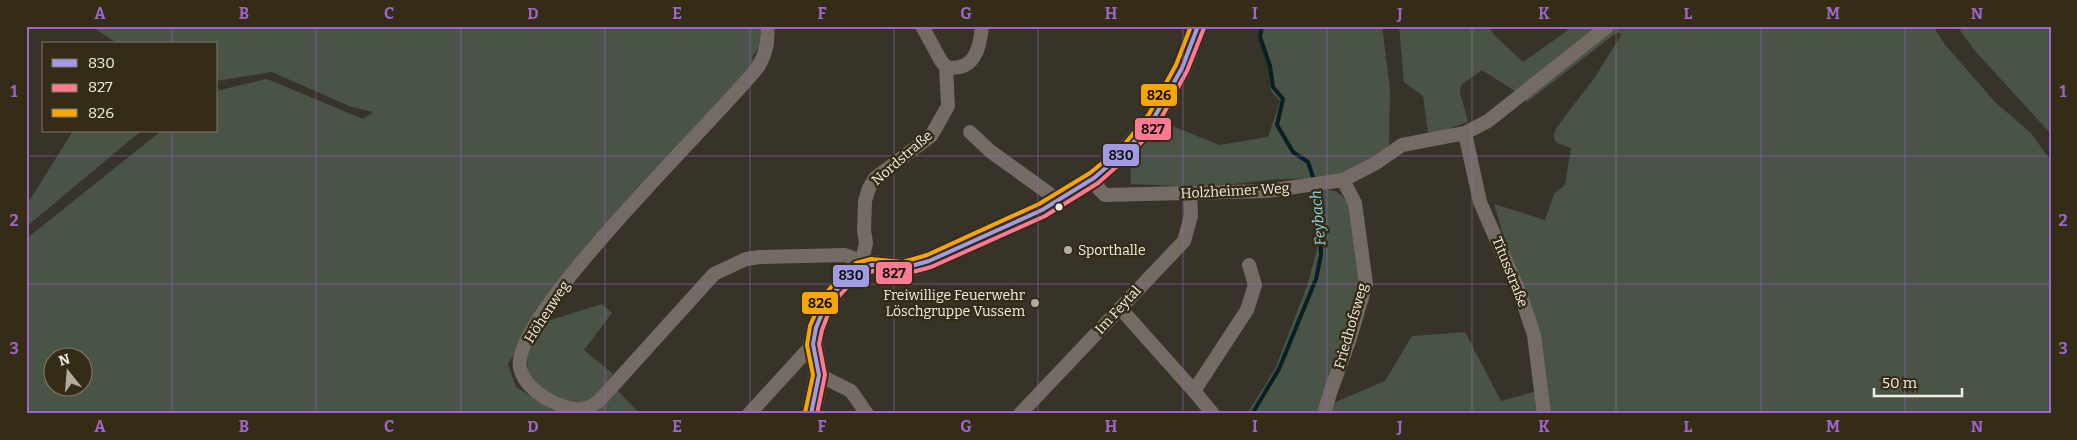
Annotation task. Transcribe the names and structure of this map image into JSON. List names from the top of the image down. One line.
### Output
{"streets":{"street":["Nordstraße","Holzheimer Weg","Titusstraße","Im Feytal","Höhenweg","Friedhofsweg"]},"crossings":[["Nordstraße","Höhenweg"],["Holzheimer Weg","Titusstraße"],["Holzheimer Weg","Im Feytal"],["Holzheimer Weg","Friedhofsweg"]],"water":["Feybach"],"places":["Sporthalle","Freiwillige Feuerwehr Löschgruppe Vussem"],"lines":["transit line 830","transit line 826","transit line 827"],"legend":["830","827","826"],"scale_bar":"50 m","north":"top","grid":{"columns":["A","B","C","D","E","F","G","H","I","J","K","L","M","N"],"rows":["1","2","3"]}}
